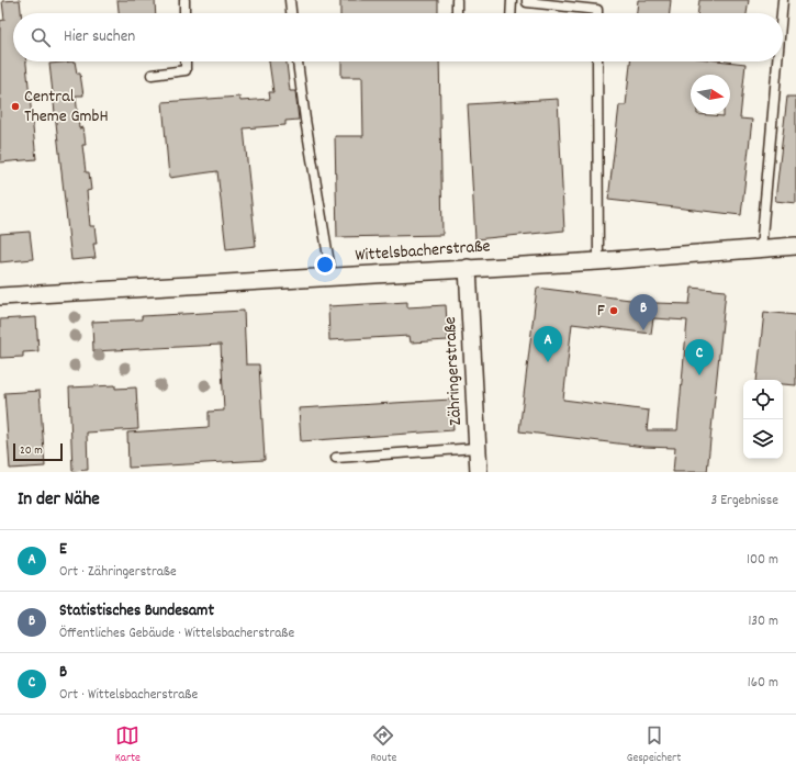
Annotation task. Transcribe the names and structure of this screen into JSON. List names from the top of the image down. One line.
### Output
{"streets":{"street":["Wittelsbacherstraße","Zähringerstraße"]},"crossings":[["Wittelsbacherstraße","Zähringerstraße"]],"places":["Central Theme GmbH","F"],"scale_bar":"20 m","north":"right","page":{"search":"Hier suchen","pins":["B","A","C"],"scale":"20 m","heading":["In der Nähe","3 Ergebnisse"],"list":[{"mark":"A","name":"E","note":"Ort · Zähringerstraße","value":"100 m"},{"mark":"B","name":"Statistisches Bundesamt","note":"Öffentliches Gebäude · Wittelsbacherstraße","value":"130 m"},{"mark":"C","name":"B","note":"Ort · Wittelsbacherstraße","value":"160 m"}],"nav":["Karte","Route","Gespeichert"]}}
